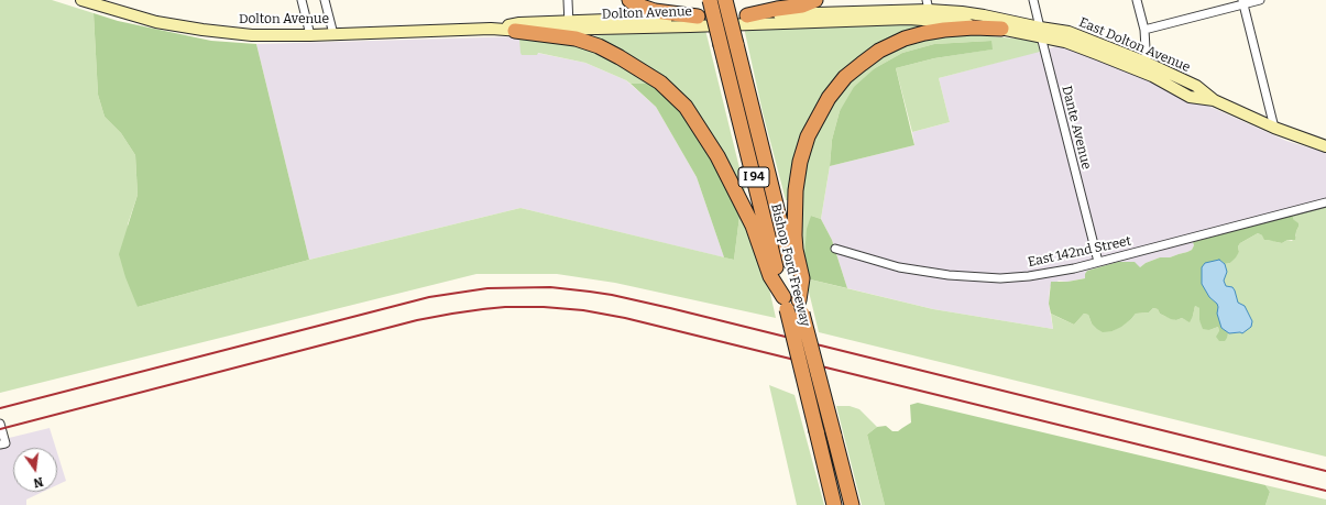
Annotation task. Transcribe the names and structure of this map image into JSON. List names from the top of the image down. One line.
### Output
{"streets":{"highway":["I 94","Bishop Ford Freeway"],"street":["Dolton Avenue","East Dolton Avenue","Dante Avenue","East 142nd Street"]},"crossings":[["Dolton Avenue","East Dolton Avenue"],["Dolton Avenue","Dante Avenue"],["East Dolton Avenue","Dante Avenue"],["Dante Avenue","East 142nd Street"]],"north":"bottom"}
